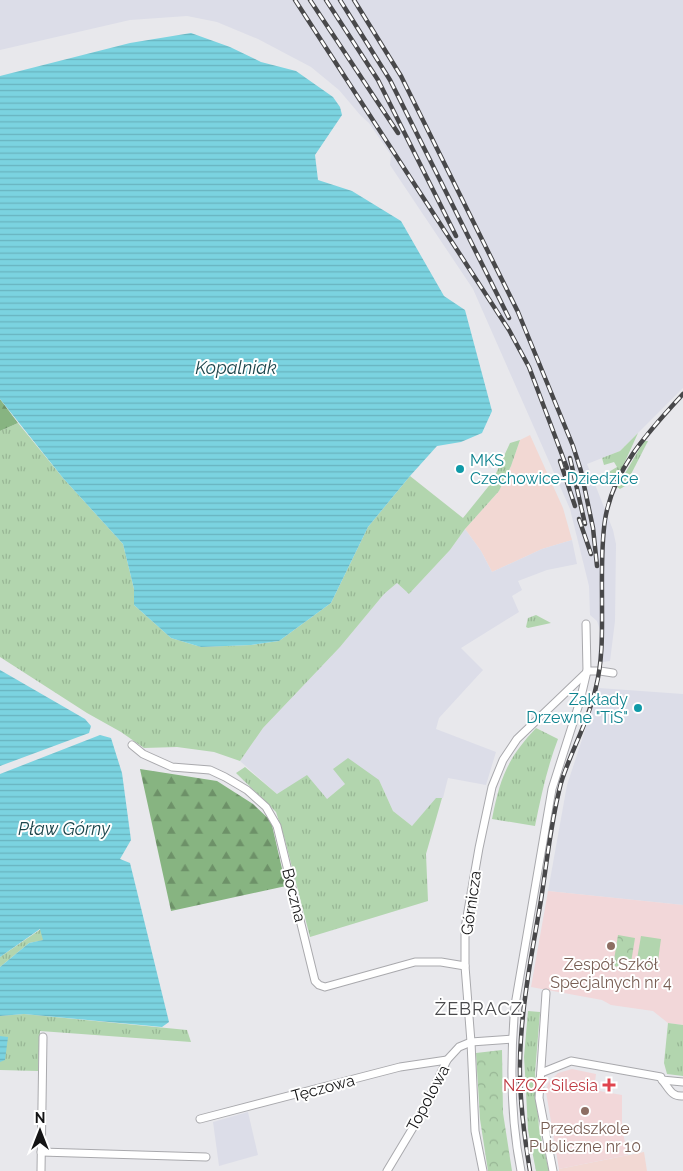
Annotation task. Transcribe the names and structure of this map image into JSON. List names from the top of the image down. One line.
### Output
{"streets":{"street":["Boczna","Górnicza","Tęczowa","Topolowa"]},"crossings":[["Boczna","Górnicza"],["Górnicza","Topolowa"],["Tęczowa","Topolowa"]],"districts":["ŻEBRACZ"],"water":["Kopalniak","Pław Górny"],"places":{"other":["MKS Czechowice-Dziedzice","Zakłady Drzewne \"TiS\"","Zespół Szkół Specjalnych nr 4","Przedszkole Publiczne nr 10"],"health":["NZOZ Silesia"]},"north":"top"}
